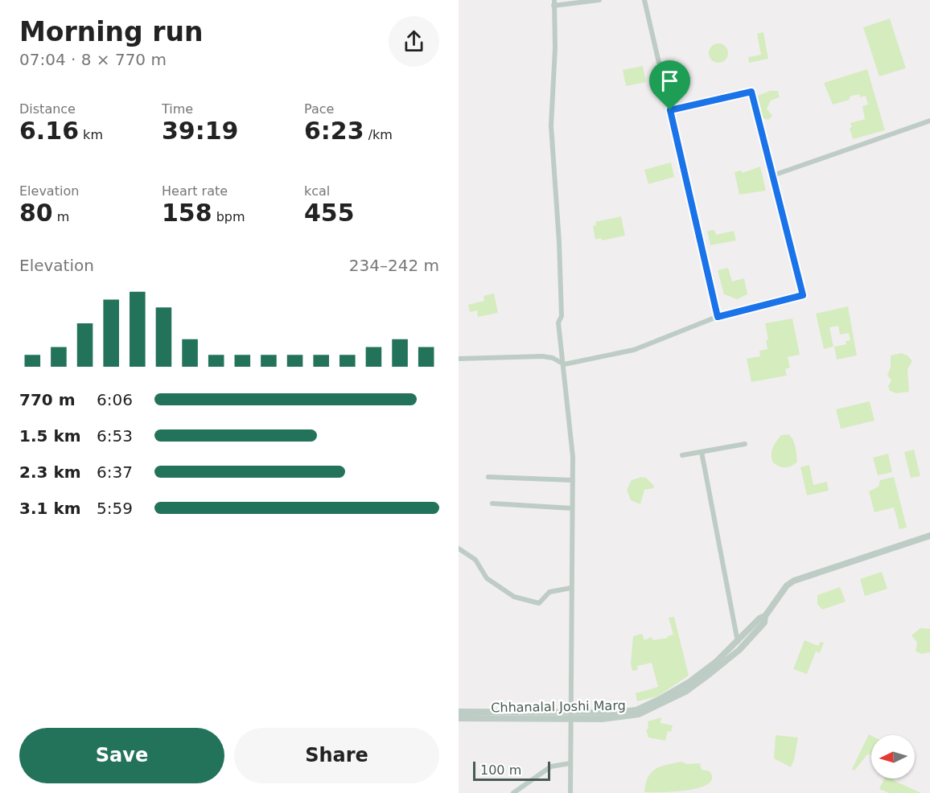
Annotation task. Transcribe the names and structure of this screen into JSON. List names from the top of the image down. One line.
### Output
{"streets":{"street":["Chhanalal Joshi Marg"]},"scale_bar":"100 m","north":"left","page":{"heading":["Morning run","07:04 · 8 × 770 m"],"stats":[["Distance","6.16 km"],["Time","39:19"],["Pace","6:23 /km"],["Elevation","80 m"],["Heart rate","158 bpm"],["kcal","455"]],"chart":["Elevation","234–242 m"],"list":[{"name":"770 m","note":"6:06"},{"name":"1.5 km","note":"6:53"},{"name":"2.3 km","note":"6:37"},{"name":"3.1 km","note":"5:59"}],"buttons":["Save","Share"],"scale":"100 m"}}
